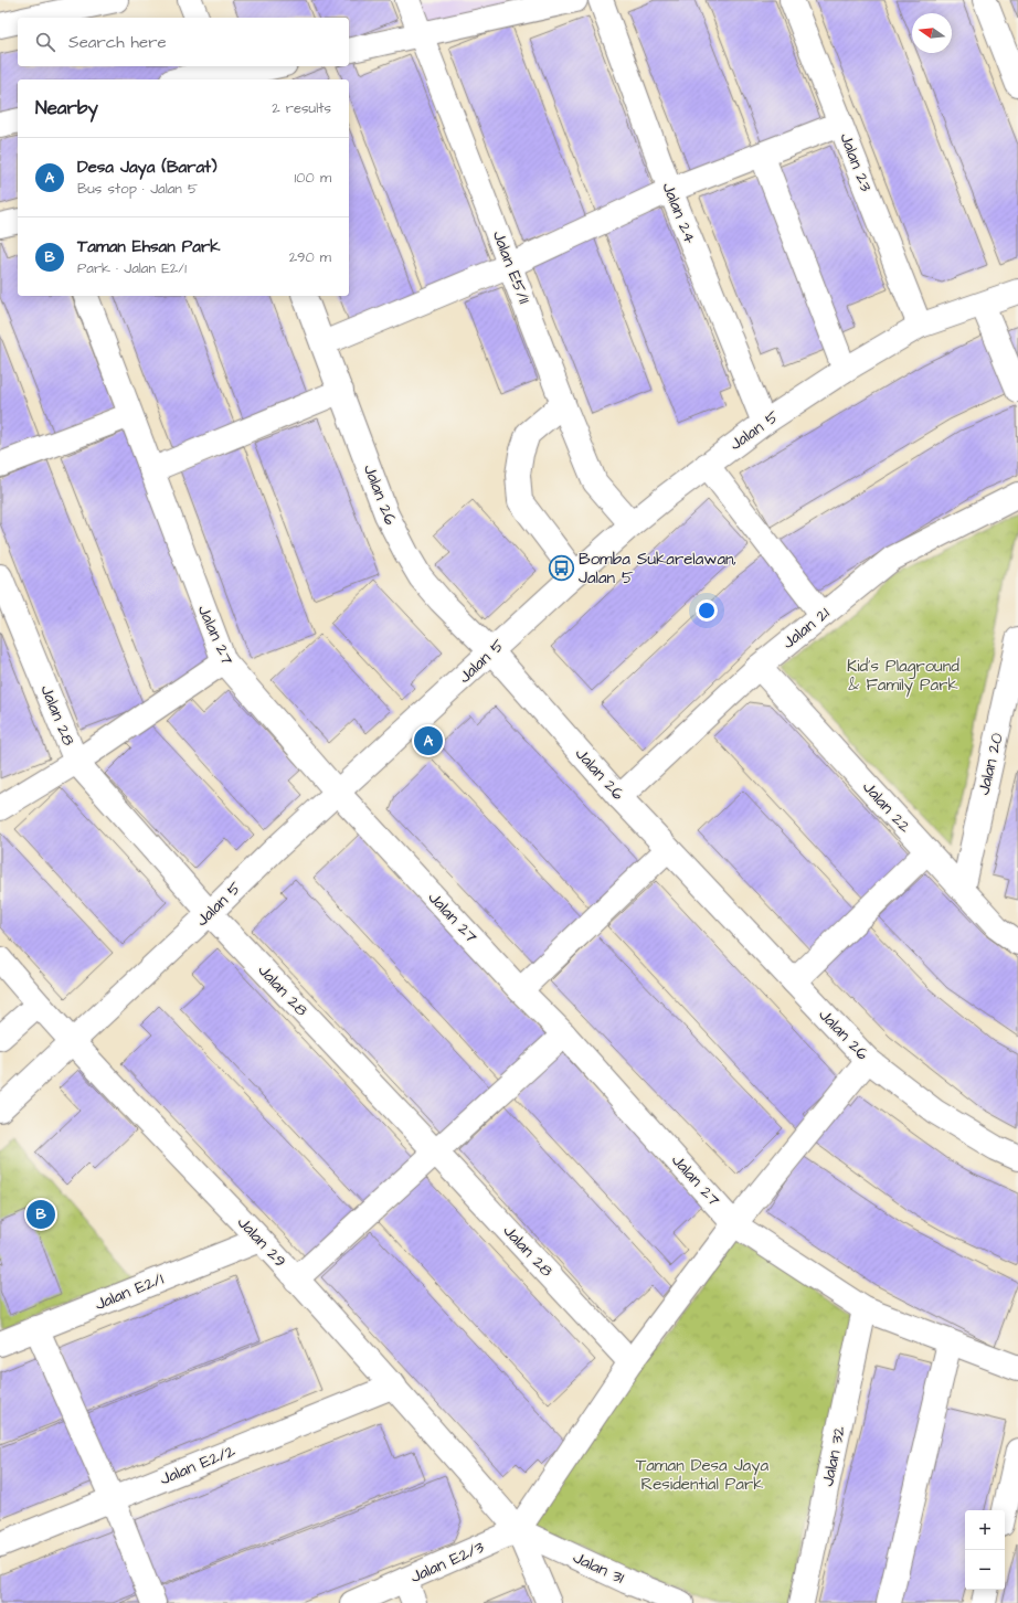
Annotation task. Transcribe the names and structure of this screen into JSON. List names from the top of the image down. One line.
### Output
{"streets":{"street":["Jalan 23","Jalan 24","Jalan E5/11","Jalan 5","Jalan 26","Jalan 21","Jalan 27","Jalan 28","Jalan 20","Jalan 22","Jalan 29","Jalan E2/1","Jalan 32","Jalan E2/2","Jalan E2/3","Jalan 31"]},"crossings":[["Jalan 23","Jalan 5"],["Jalan 24","Jalan 5"],["Jalan E5/11","Jalan 5"],["Jalan 5","Jalan 26"],["Jalan 5","Jalan 27"],["Jalan 5","Jalan 28"],["Jalan 5","Jalan 29"],["Jalan 26","Jalan 21"],["Jalan 21","Jalan 22"],["Jalan 27","Jalan 32"],["Jalan 20","Jalan 22"],["Jalan 29","Jalan E2/1"],["Jalan 29","Jalan E2/2"],["Jalan 29","Jalan E2/3"],["Jalan 29","Jalan 31"],["Jalan E2/3","Jalan 31"]],"parks":["Kid's Plaground & Family Park","Taman Desa Jaya Residential Park"],"places":{"bus stop":["Bomba Sukarelawan, Jalan 5"]},"north":"left","page":{"search":"Search here","heading":["Nearby","2 results"],"list":[{"mark":"A","name":"Desa Jaya (Barat)","note":"Bus stop · Jalan 5","value":"100 m"},{"mark":"B","name":"Taman Ehsan Park","note":"Park · Jalan E2/1","value":"290 m"}],"pins":["A","B"],"map_buttons":["+","−"]}}
